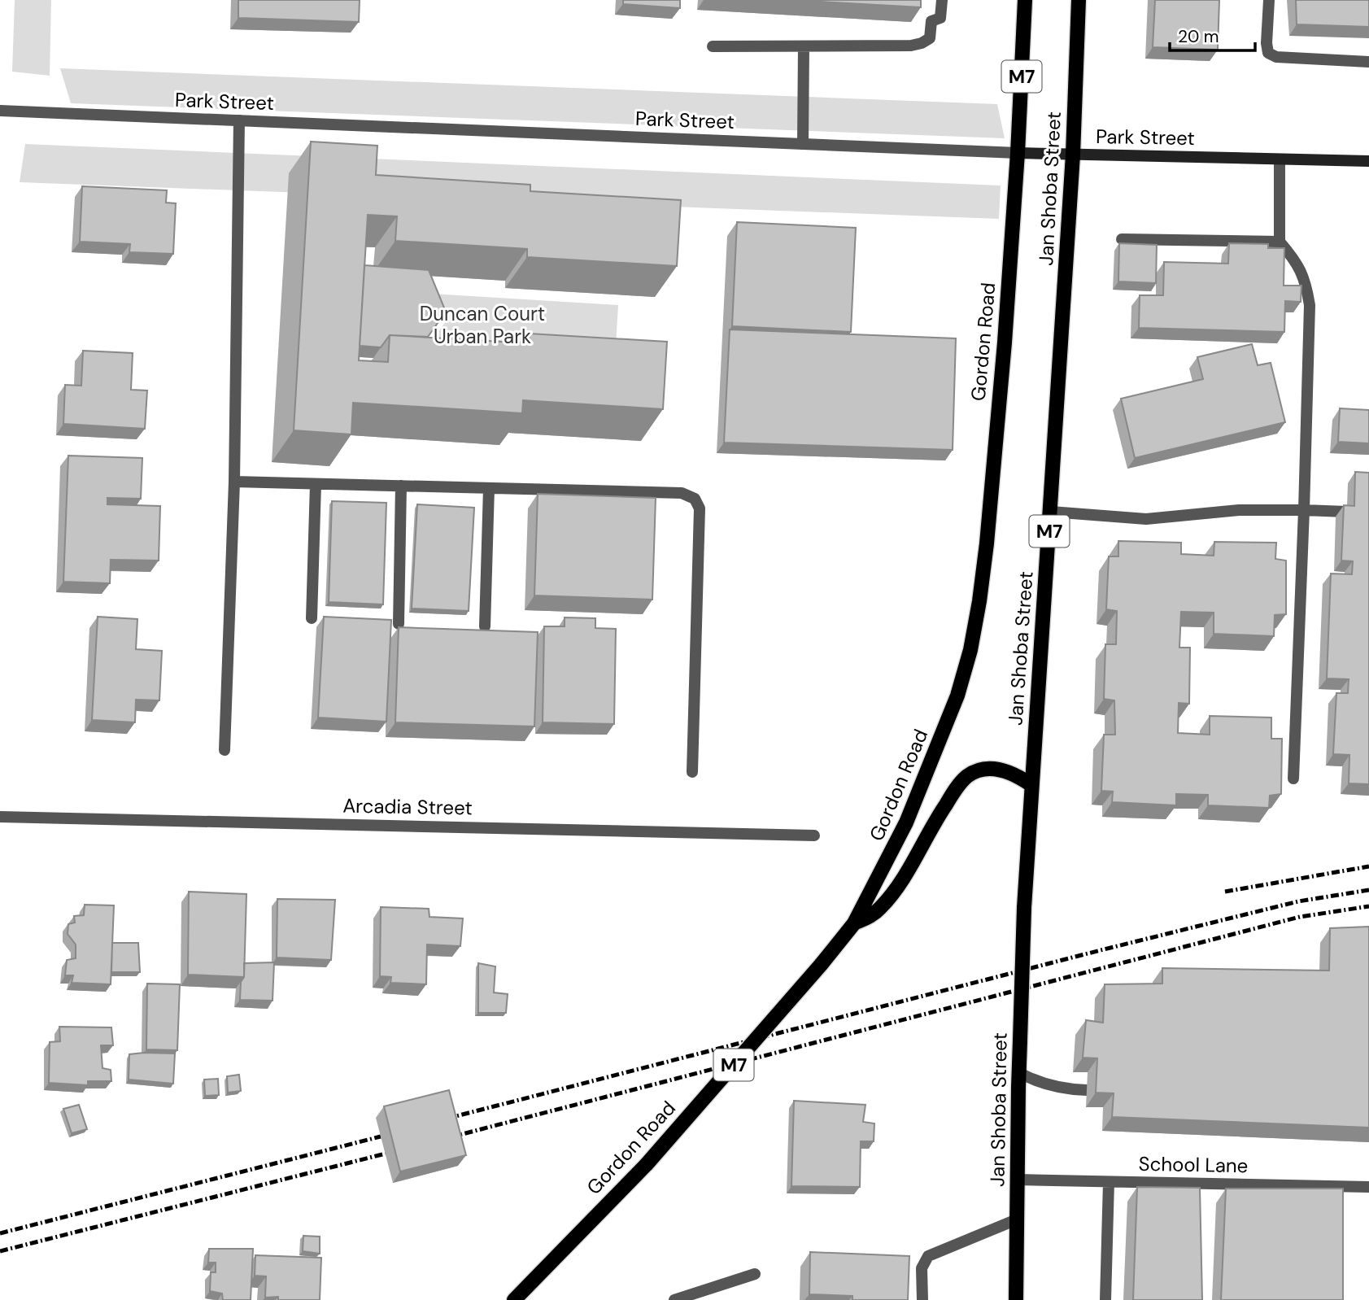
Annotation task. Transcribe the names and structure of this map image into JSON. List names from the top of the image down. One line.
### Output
{"streets":{"main road":["M7","Jan Shoba Street","Gordon Road"],"street":["Park Street","Arcadia Street","School Lane"]},"crossings":[["Park Street","Jan Shoba Street"],["Park Street","Gordon Road"],["Jan Shoba Street","Gordon Road"],["Jan Shoba Street","School Lane"]],"parks":["Duncan Court Urban Park"],"scale_bar":"20 m"}
